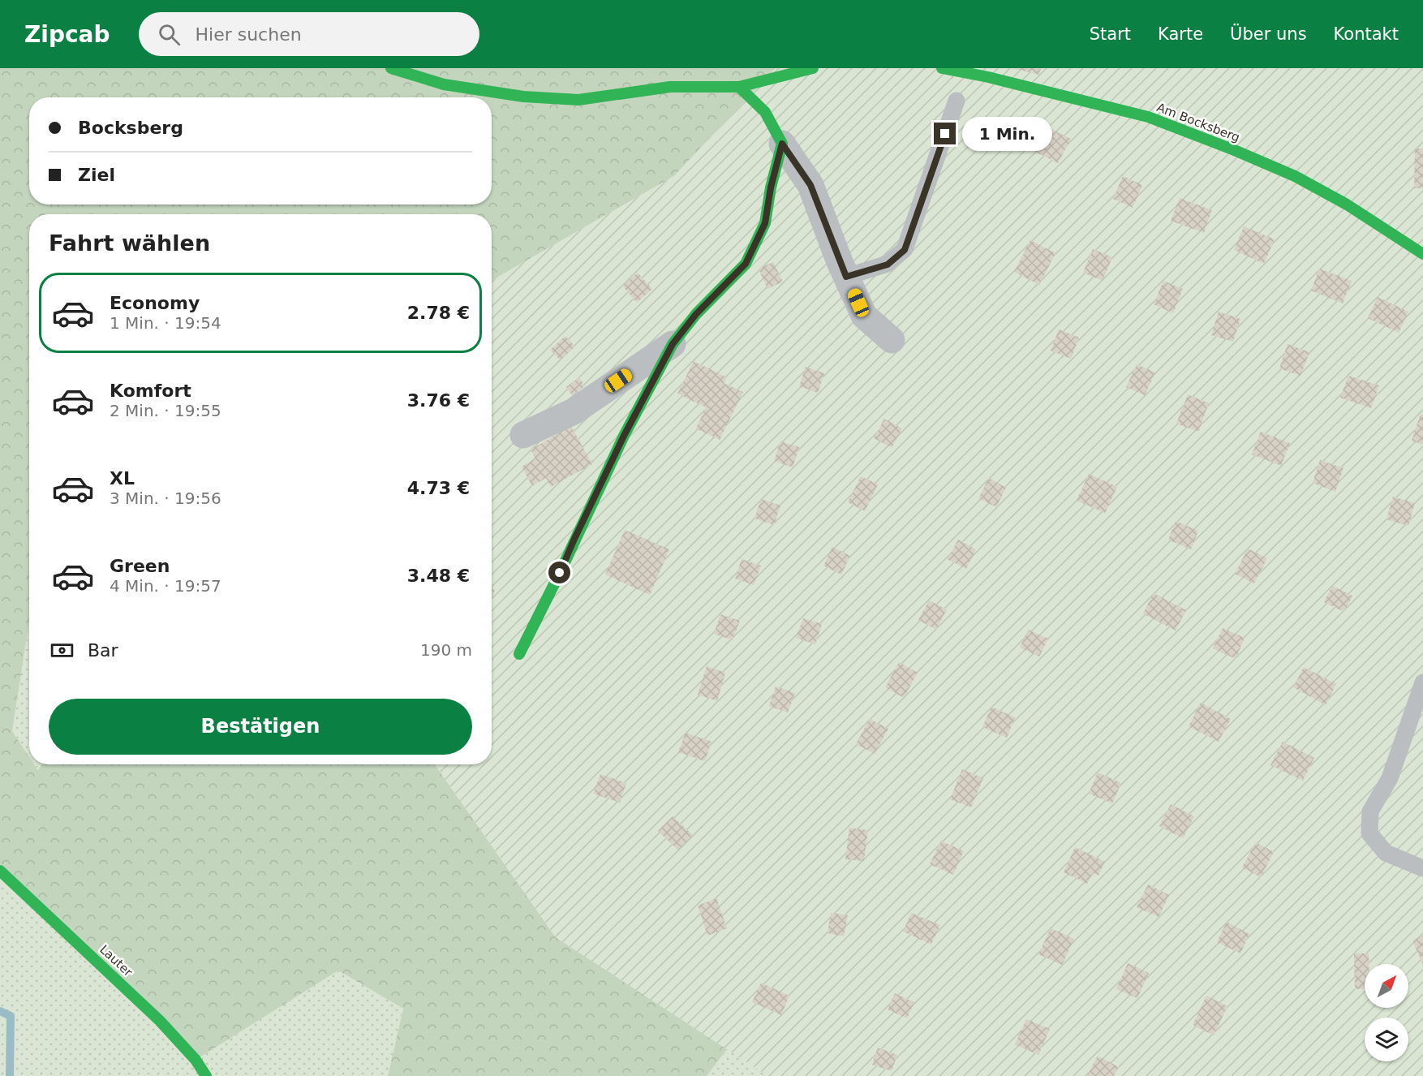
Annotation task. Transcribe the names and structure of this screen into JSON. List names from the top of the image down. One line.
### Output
{"streets":{"street":["Am Bocksberg","Lauter"]},"north":"top right","page":{"header":"Zipcab","search":"Hier suchen","nav":["Start","Karte","Über uns","Kontakt"],"banner":["Bocksberg","Ziel"],"bubble":"1 Min.","heading":"Fahrt wählen","list":[{"name":"Economy","note":"1 Min. · 19:54","value":"2.78 €"},{"name":"Komfort","note":"2 Min. · 19:55","value":"3.76 €"},{"name":"XL","note":"3 Min. · 19:56","value":"4.73 €"},{"name":"Green","note":"4 Min. · 19:57","value":"3.48 €"}],"pay":["Bar","190 m"],"buttons":"Bestätigen"}}
